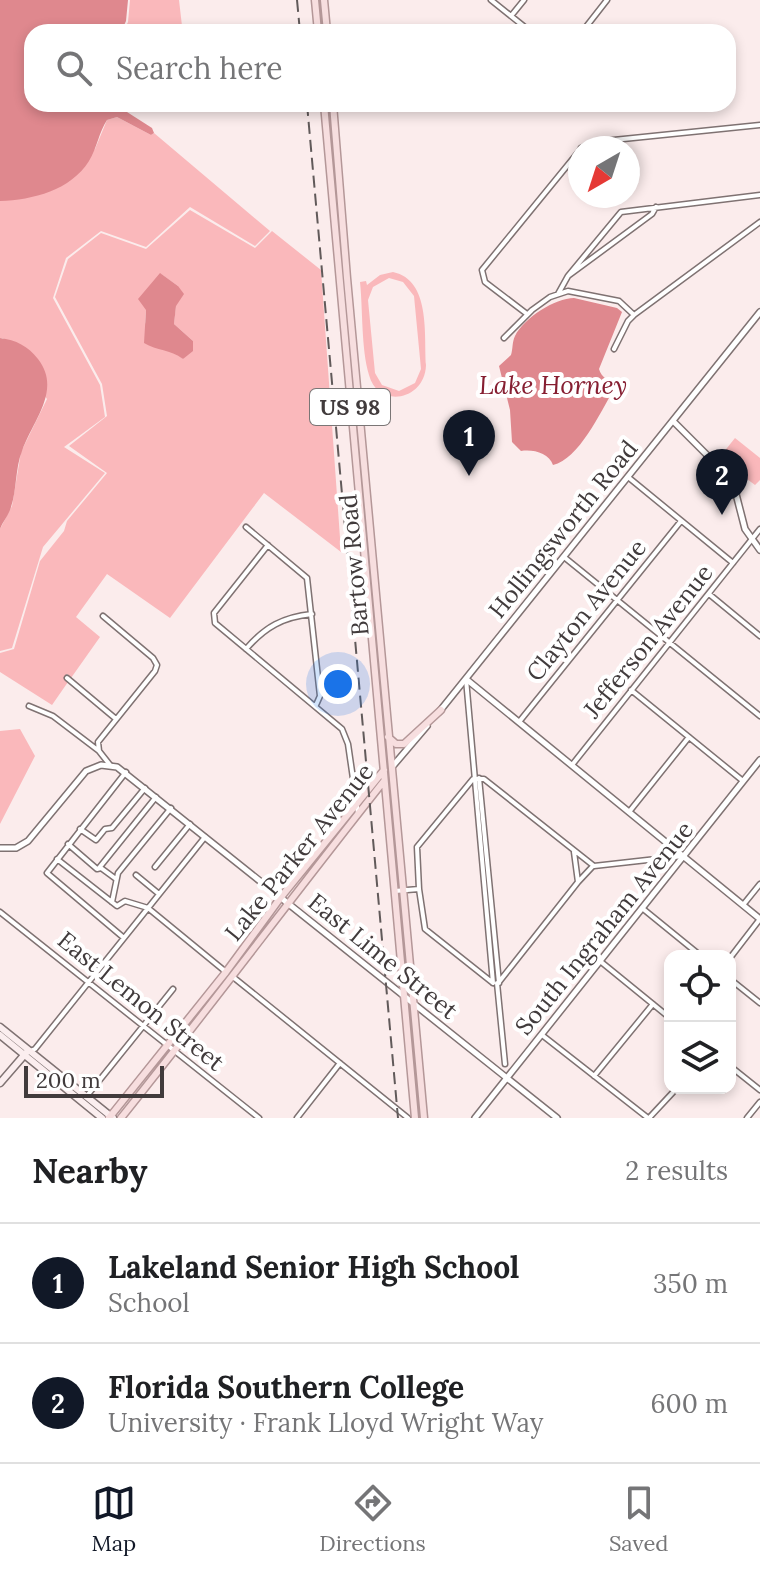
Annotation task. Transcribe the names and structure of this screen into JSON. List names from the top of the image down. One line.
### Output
{"streets":{"main road":["US 98","Bartow Road","Lake Parker Avenue"],"street":["Hollingsworth Road","Clayton Avenue","Jefferson Avenue","South Ingraham Avenue","East Lime Street","East Lemon Street"]},"crossings":[["Hollingsworth Road","Bartow Road"],["Hollingsworth Road","Lake Parker Avenue"],["Bartow Road","Lake Parker Avenue"],["Bartow Road","East Lime Street"],["Lake Parker Avenue","East Lime Street"],["Lake Parker Avenue","East Lemon Street"],["South Ingraham Avenue","East Lime Street"]],"water":["Lake Horney"],"scale_bar":"200 m","north":"bottom left","page":{"search":"Search here","pins":["1","2"],"scale":"200 m","heading":["Nearby","2 results"],"list":[{"mark":"1","name":"Lakeland Senior High School","note":"School","value":"350 m"},{"mark":"2","name":"Florida Southern College","note":"University · Frank Lloyd Wright Way","value":"600 m"}],"nav":["Map","Directions","Saved"]}}
